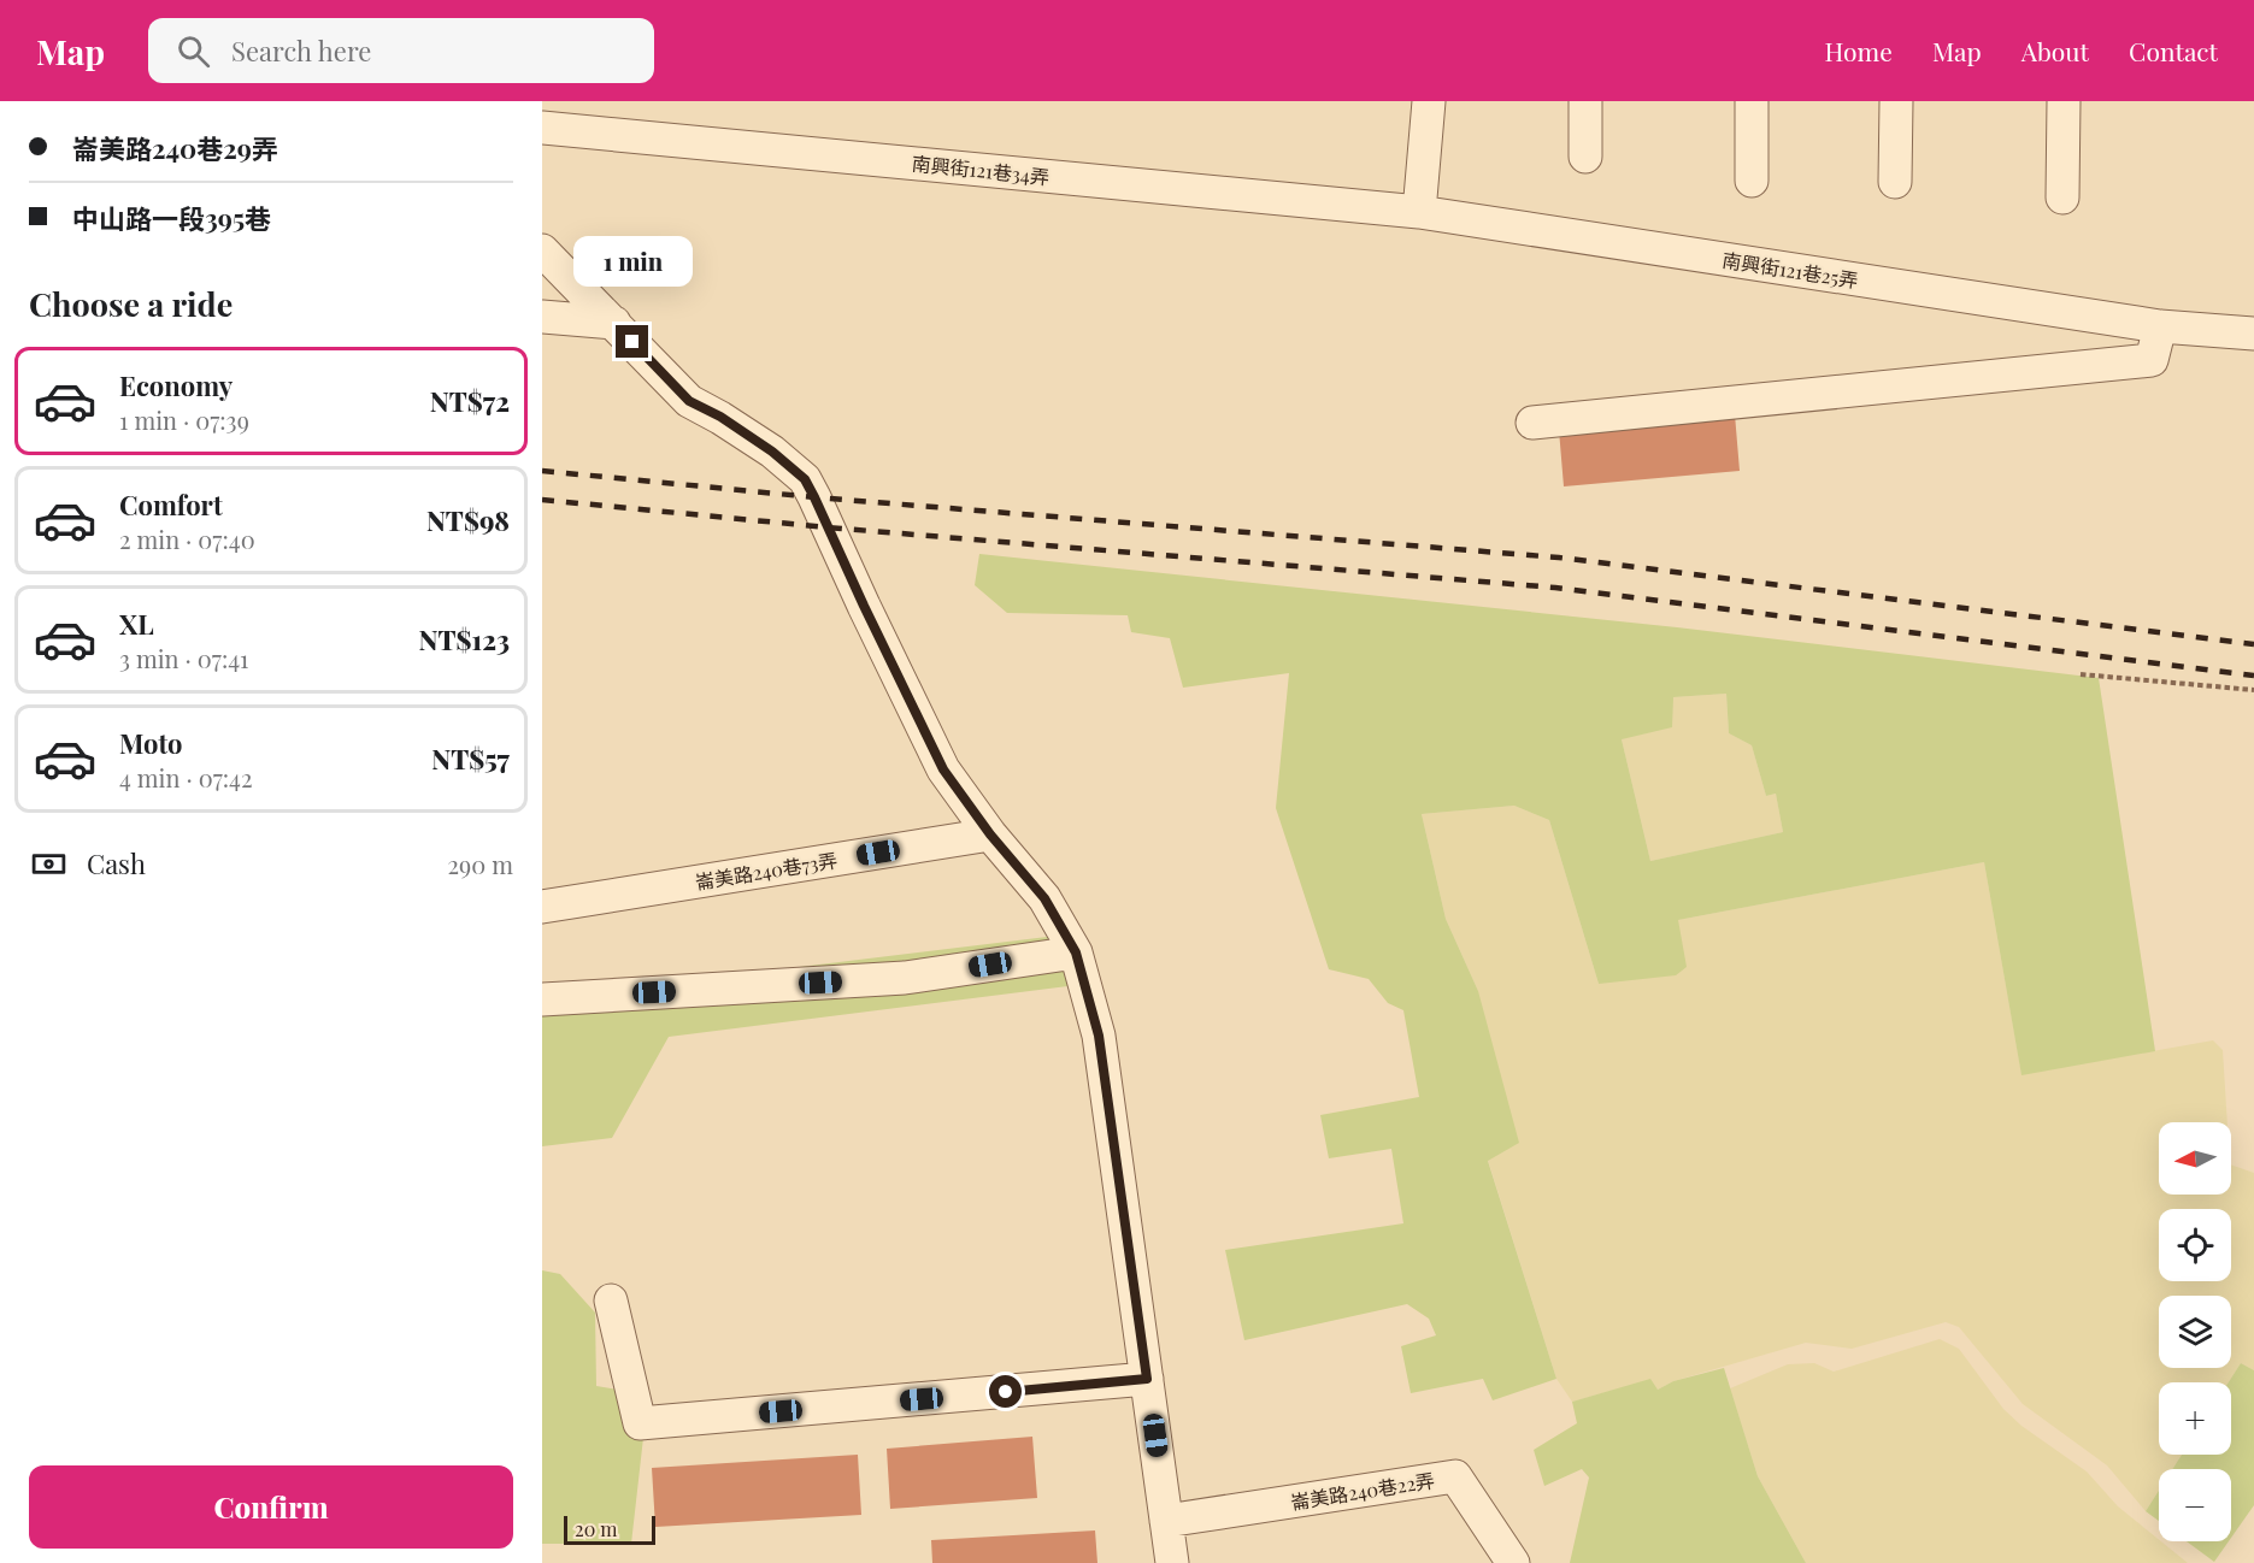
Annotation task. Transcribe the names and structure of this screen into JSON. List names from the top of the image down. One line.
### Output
{"streets":{"street":["南興街121巷34弄","南興街121巷25弄","崙美路240巷73弄","崙美路240巷22弄"]},"crossings":[["南興街121巷34弄","南興街121巷25弄"]],"scale_bar":"20 m","north":"left","page":{"header":"Map","search":"Search here","nav":["Home","Map","About","Contact"],"banner":["崙美路240巷29弄","中山路一段395巷"],"bubble":"1 min","heading":"Choose a ride","list":[{"name":"Economy","note":"1 min · 07:39","value":"NT$72"},{"name":"Comfort","note":"2 min · 07:40","value":"NT$98"},{"name":"XL","note":"3 min · 07:41","value":"NT$123"},{"name":"Moto","note":"4 min · 07:42","value":"NT$57"}],"pay":["Cash","290 m"],"map_buttons":["+","−"],"buttons":"Confirm","scale":"20 m"}}
